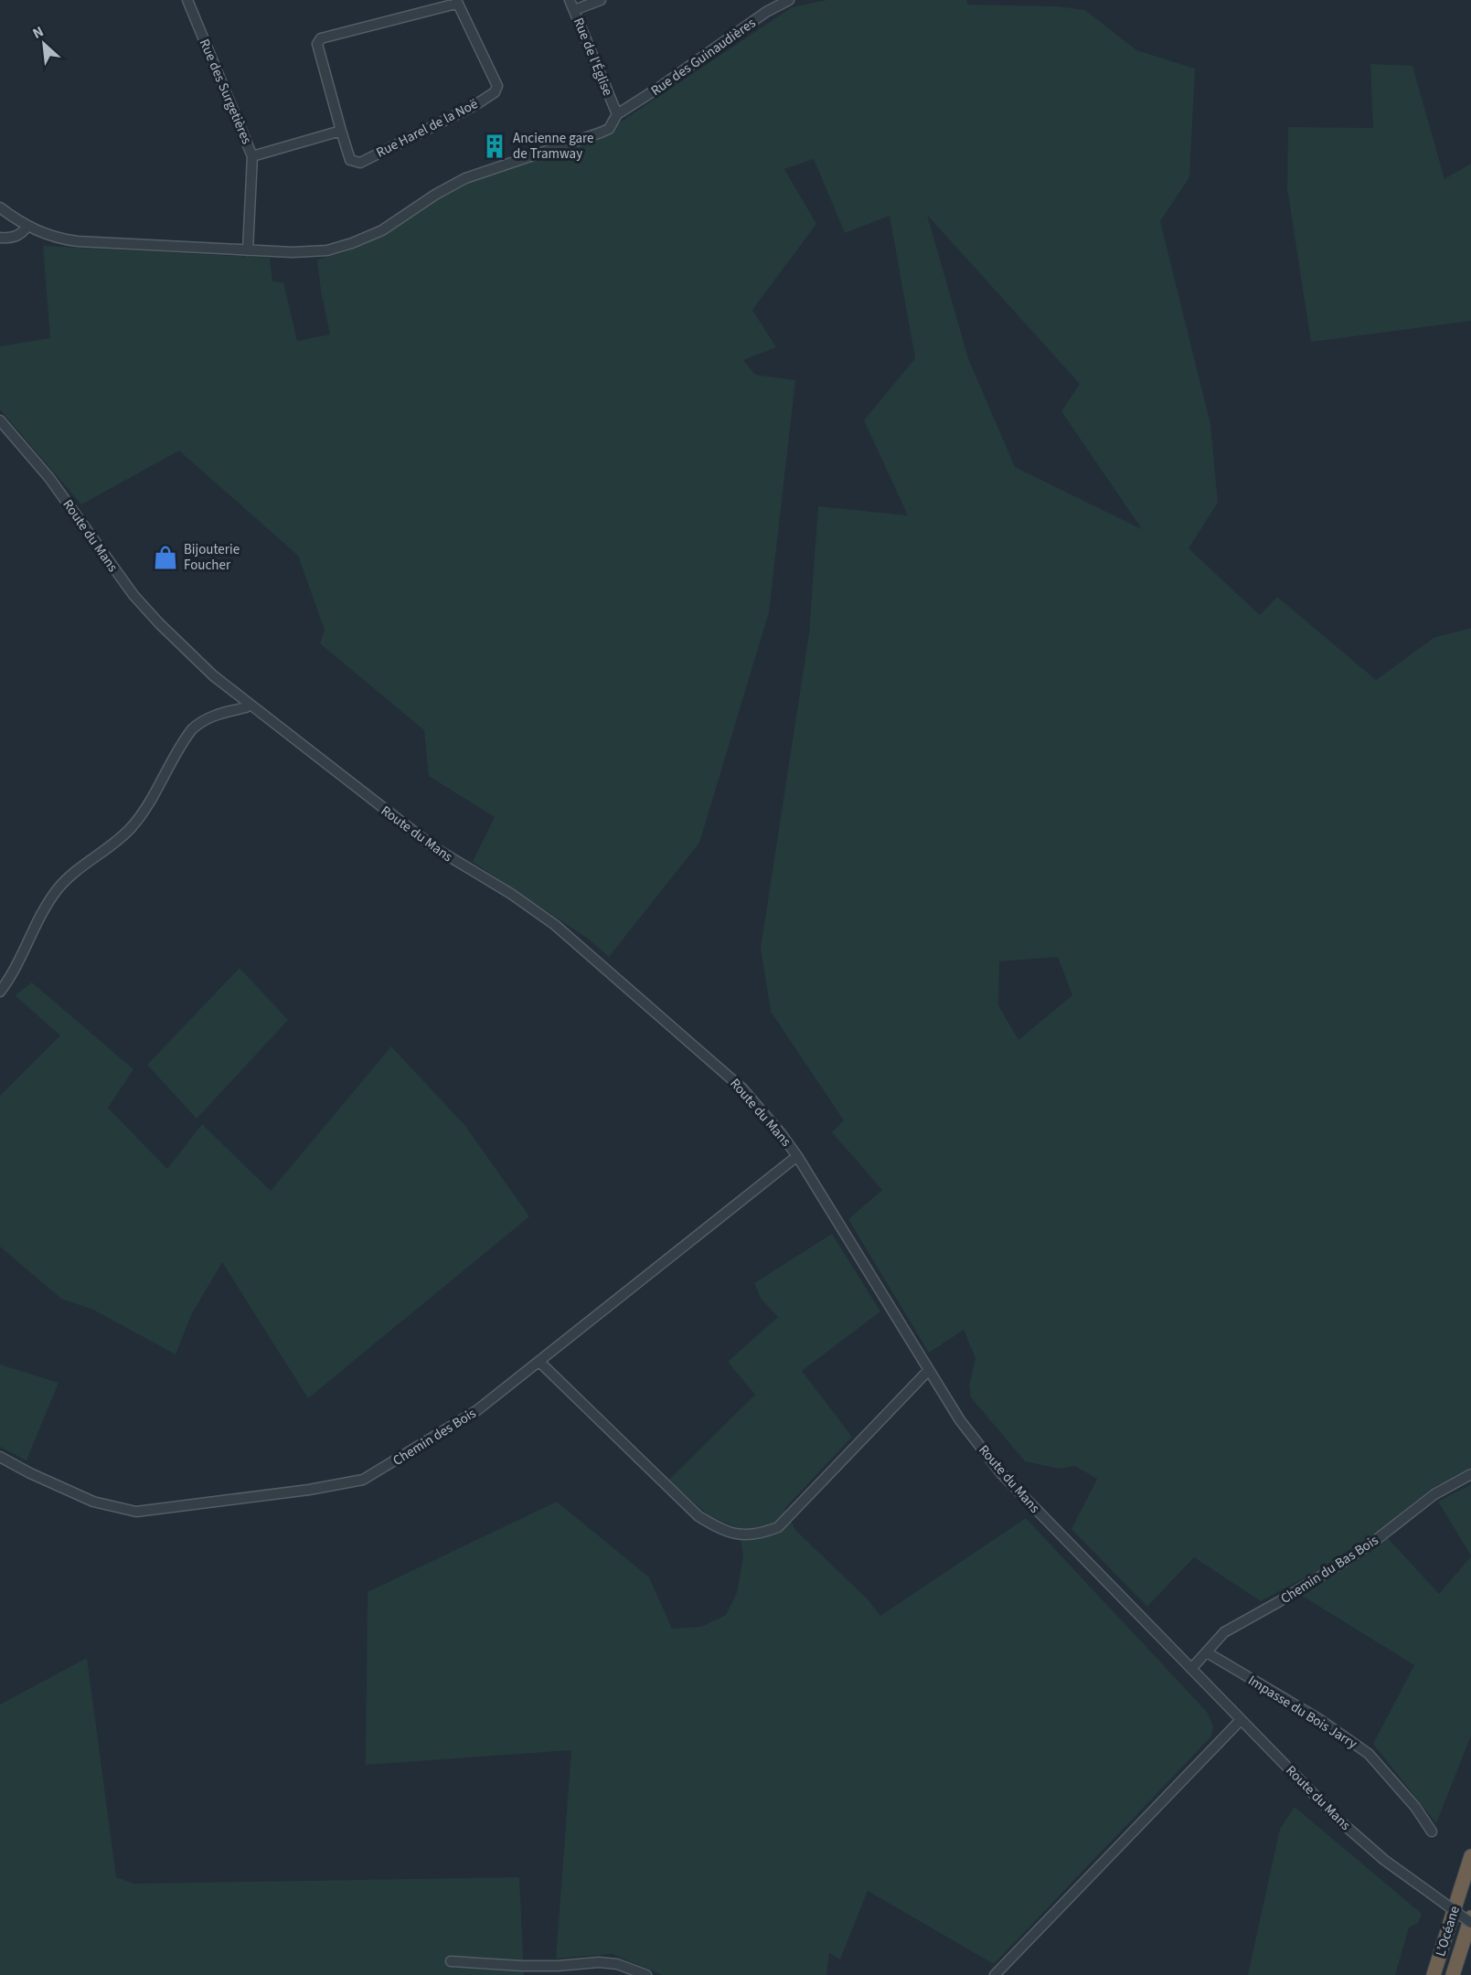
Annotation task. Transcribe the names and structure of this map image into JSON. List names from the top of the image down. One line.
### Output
{"streets":{"highway":["L’Océane"],"street":["Rue de l'Église","Rue des Guinaudières","Rue des Surgetières","Rue Harel de la Noë","Route du Mans","Chemin des Bois","Chemin du Bas Bois","Impasse du Bois Jarry"]},"crossings":[["Rue de l'Église","Rue des Guinaudières"],["Rue des Guinaudières","Rue des Surgetières"],["Route du Mans","Chemin des Bois"],["Route du Mans","Chemin du Bas Bois"],["Chemin du Bas Bois","Impasse du Bois Jarry"]],"places":{"building":["Ancienne gare de Tramway"],"shop":["Bijouterie Foucher"]},"north":"top left"}
